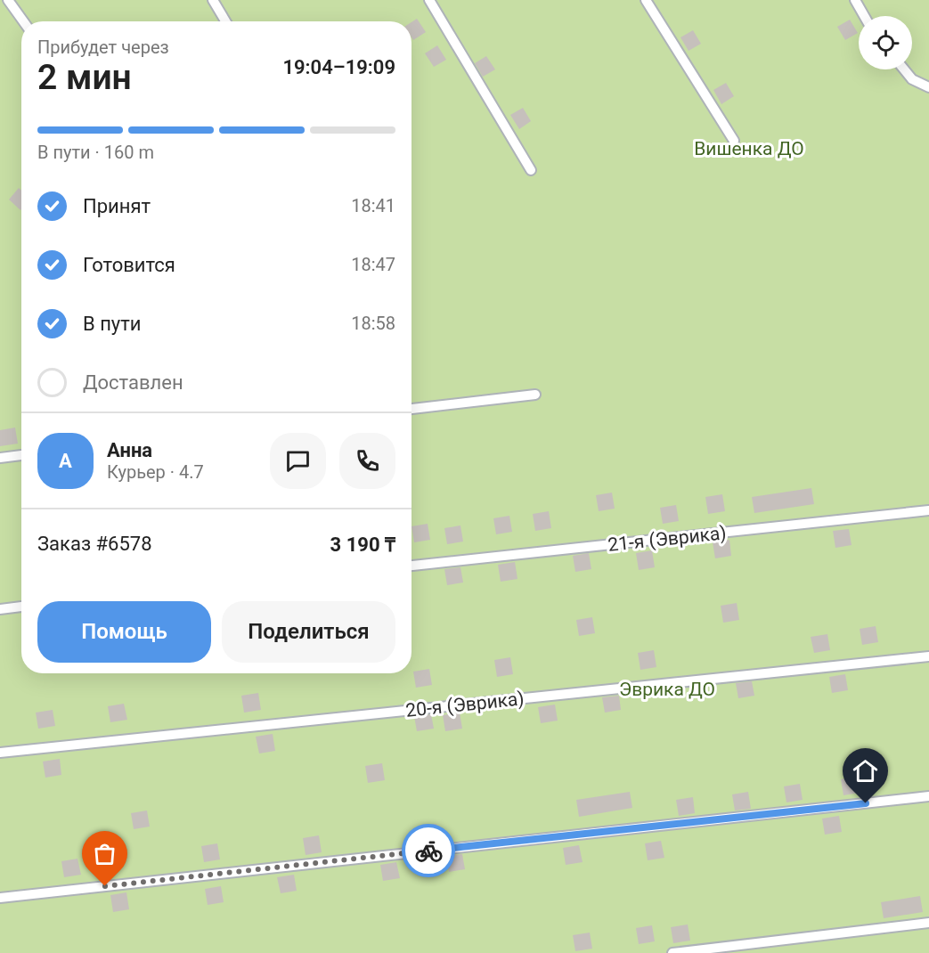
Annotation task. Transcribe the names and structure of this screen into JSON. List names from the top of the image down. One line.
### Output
{"streets":{"lane":["21-я (Эврика)","20-я (Эврика)"]},"parks":["Вишенка ДО","Эврика ДО"],"page":{"heading":["2 мин","Прибудет через","19:04–19:09"],"panel":["Анна","Курьер · 4.7","Заказ #6578","3 190 ₸"],"bar":"В пути · 160 m","list":[["Принят","18:41"],["Готовится","18:47"],["В пути","18:58"],"Доставлен"],"round":"А","buttons":["Помощь","Поделиться"]}}
